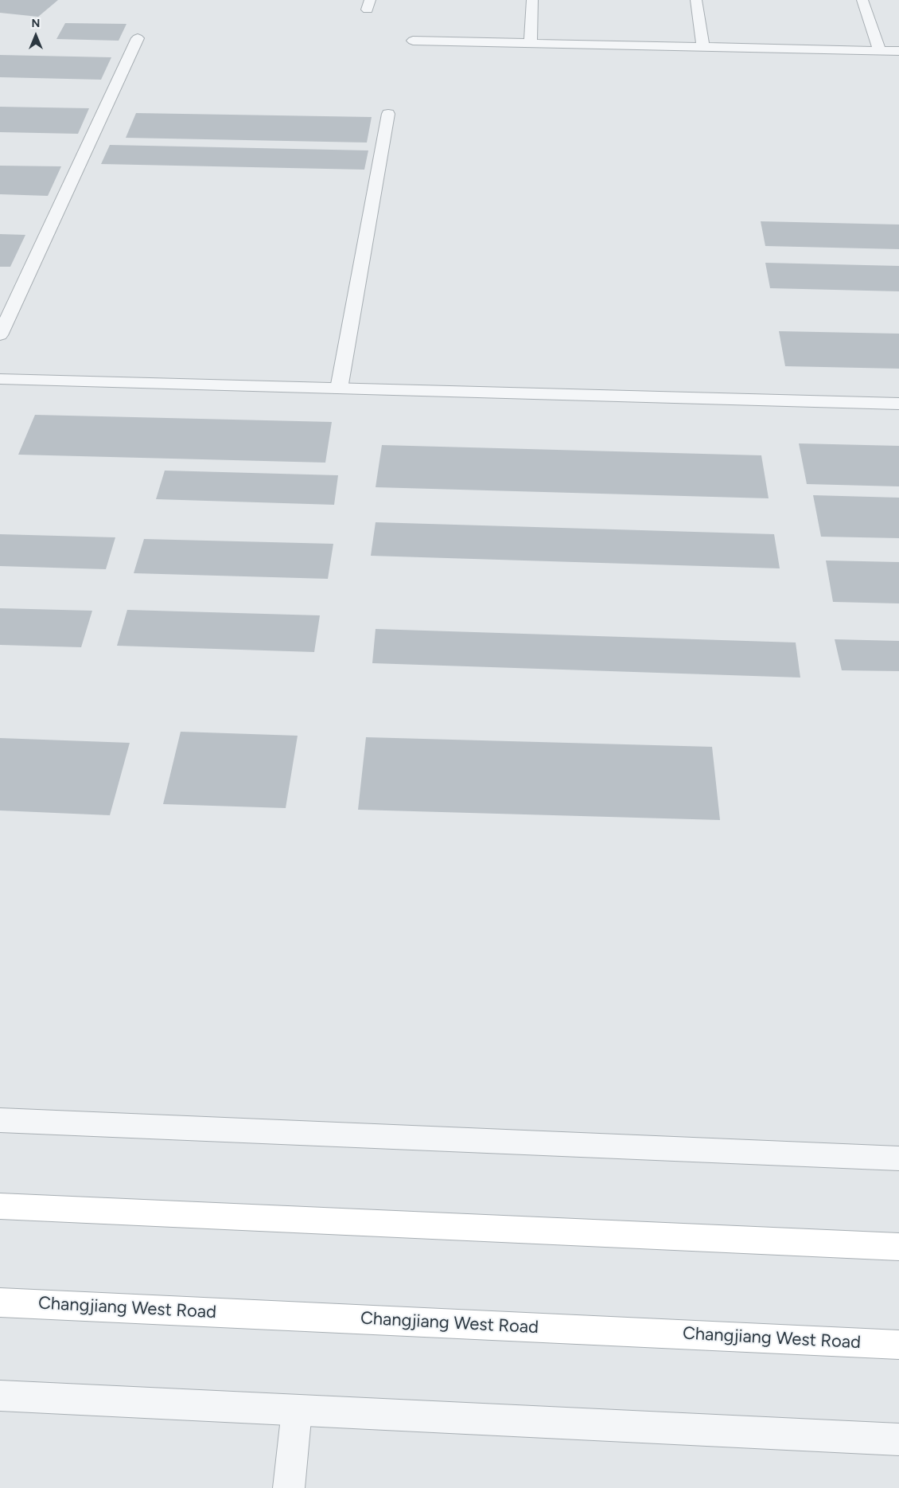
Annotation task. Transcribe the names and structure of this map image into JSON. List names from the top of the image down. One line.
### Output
{"streets":{"main road":["Changjiang West Road"]},"north":"top"}
